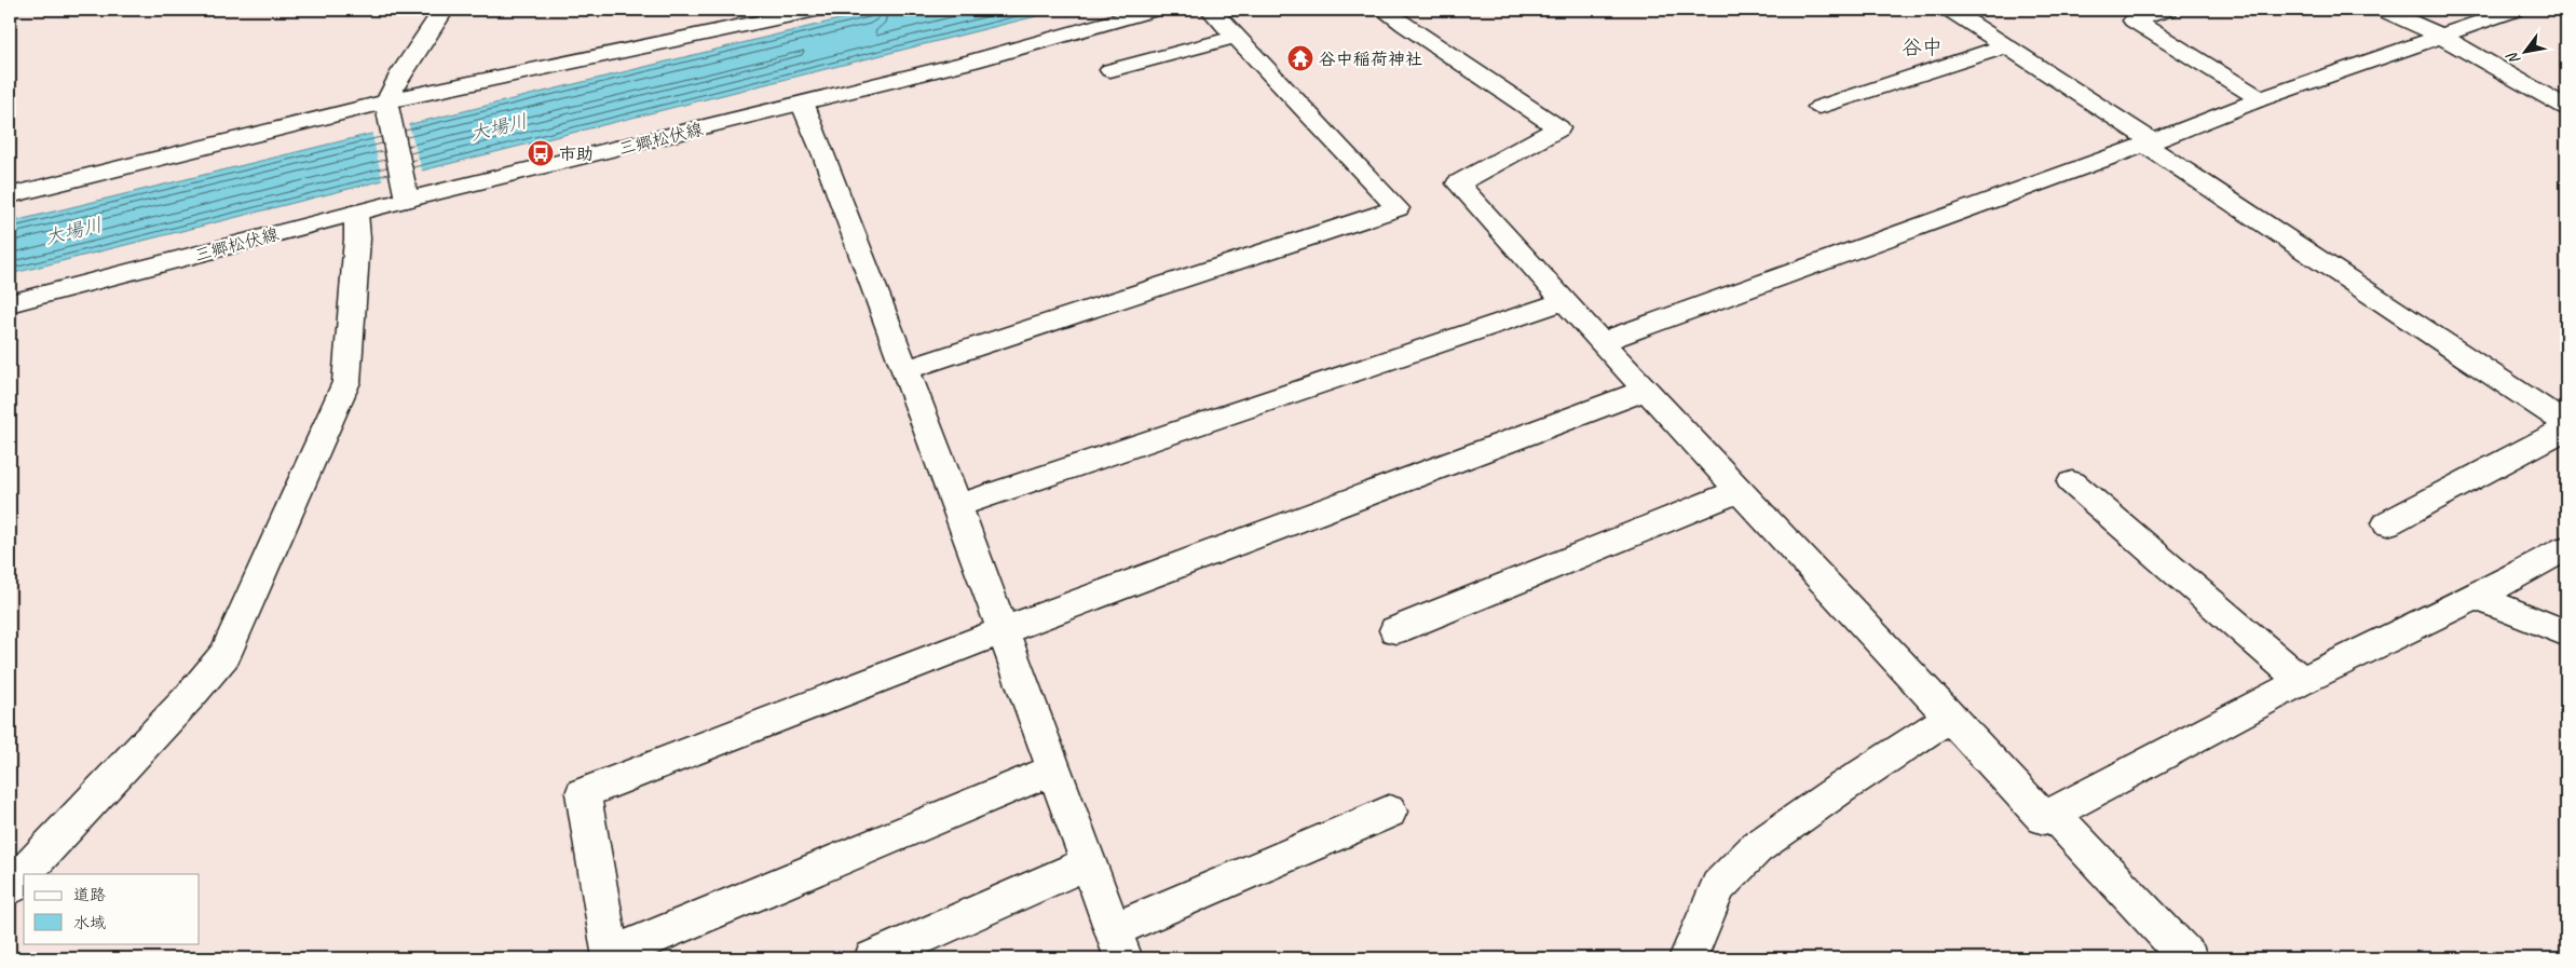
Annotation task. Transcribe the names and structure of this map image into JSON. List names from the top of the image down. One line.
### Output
{"streets":{"street":["三郷松伏線"]},"districts":["谷中"],"water":["大場川"],"places":{"temple":["谷中稲荷神社"],"bus stop":["市助"]},"legend":["道路","水域"],"north":"bottom left"}
